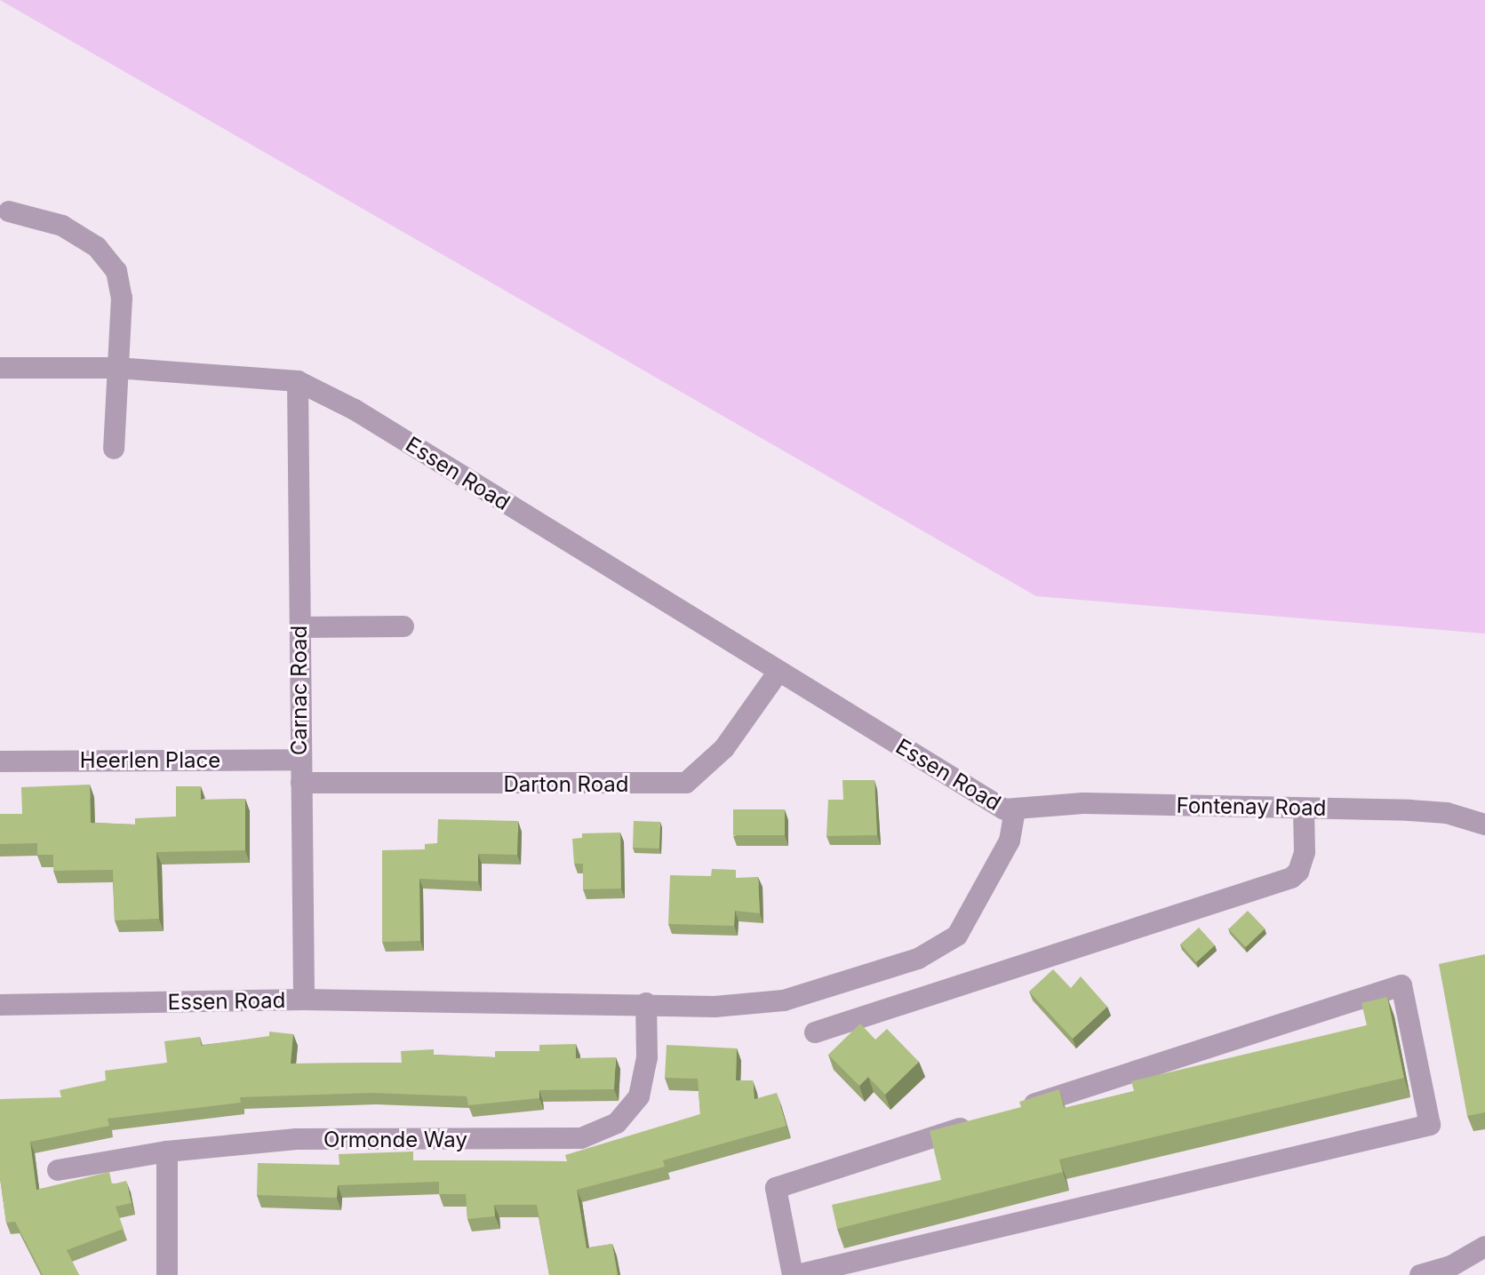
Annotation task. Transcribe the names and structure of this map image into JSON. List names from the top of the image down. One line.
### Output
{"streets":{"street":["Essen Road","Carnac Road","Heerlen Place","Darton Road","Fontenay Road","Ormonde Way"]},"crossings":[["Essen Road","Carnac Road"],["Essen Road","Darton Road"],["Essen Road","Fontenay Road"],["Essen Road","Ormonde Way"],["Carnac Road","Heerlen Place"],["Carnac Road","Darton Road"]]}
